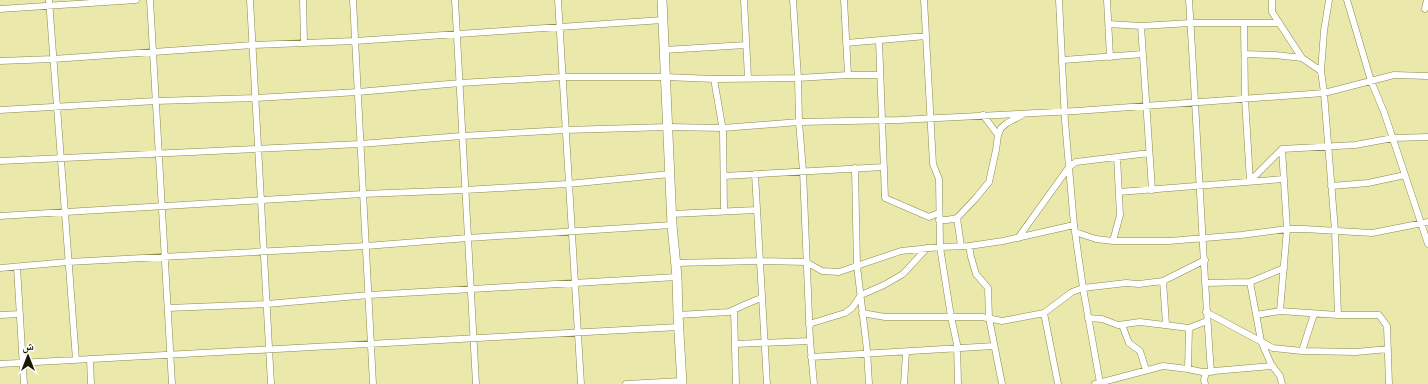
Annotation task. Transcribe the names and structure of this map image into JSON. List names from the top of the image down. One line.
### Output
{"north":"top"}
